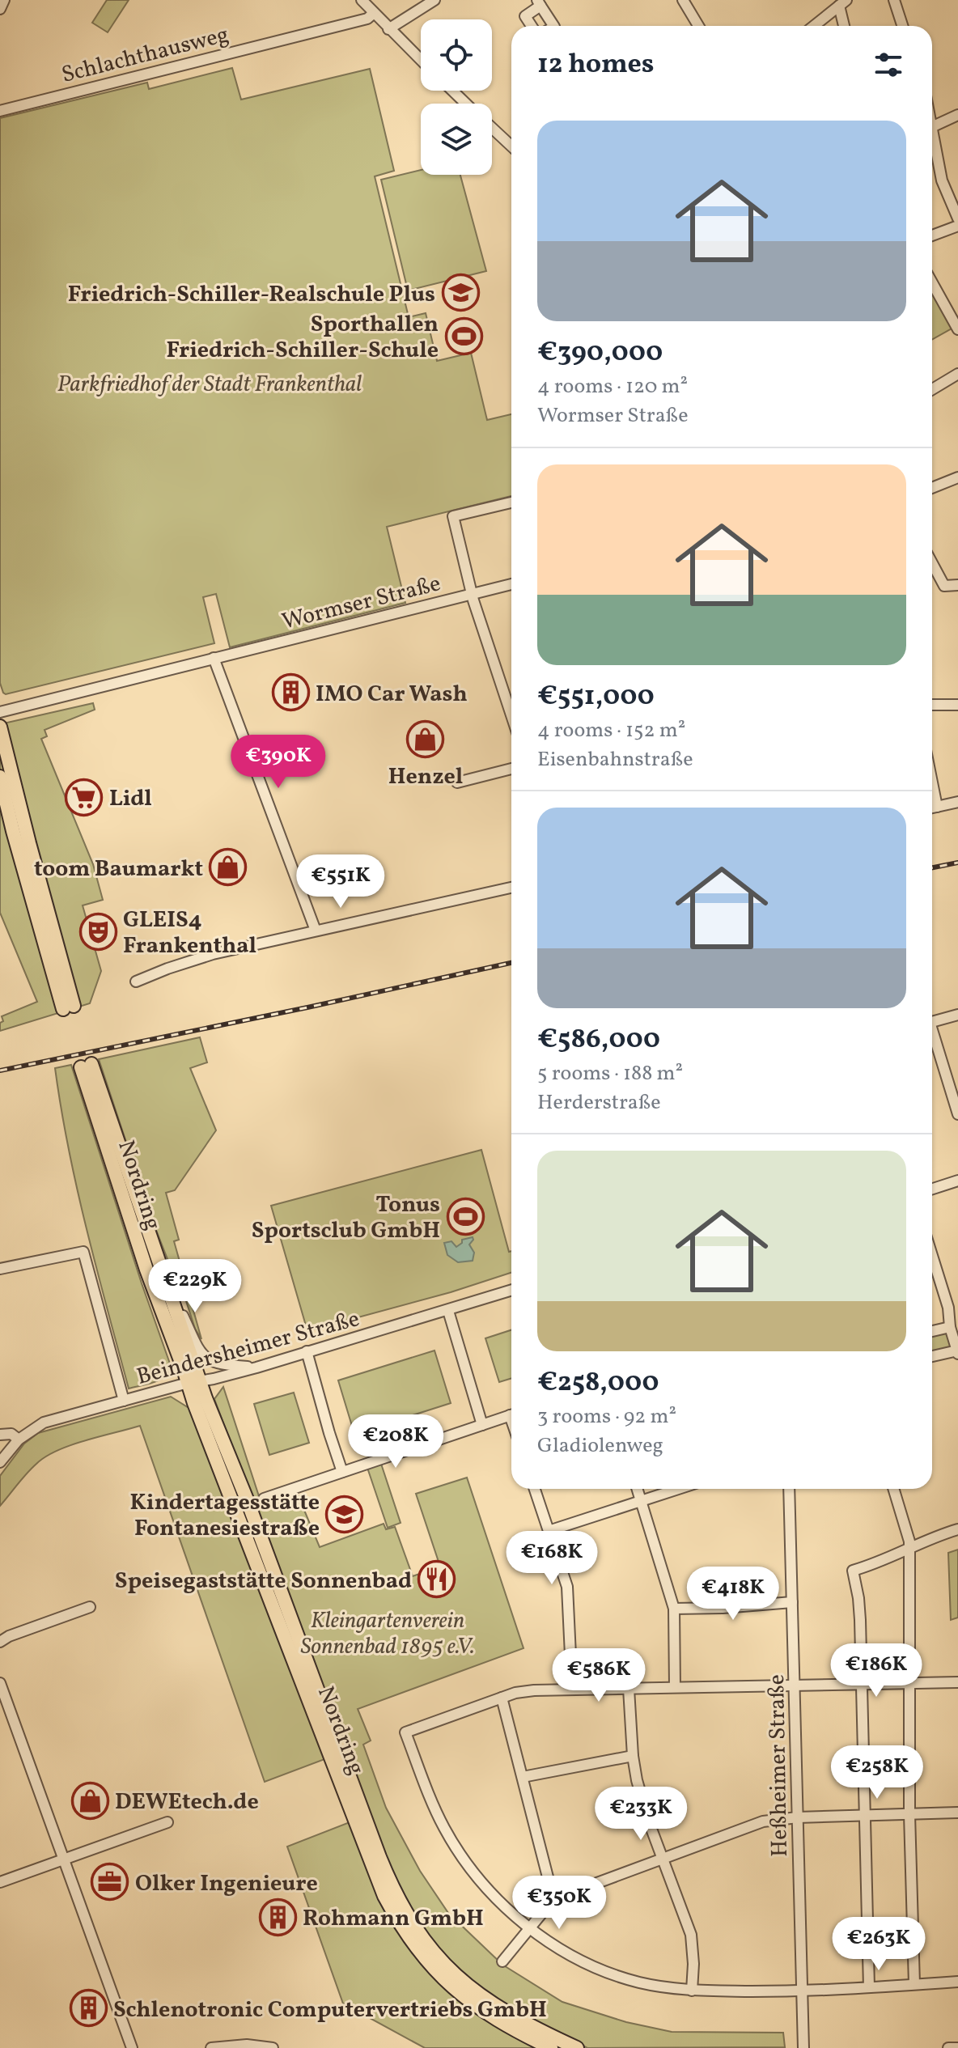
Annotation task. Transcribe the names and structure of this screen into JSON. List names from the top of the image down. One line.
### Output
{"streets":{"main road":["Nordring"],"street":["Schlachthausweg","Wormser Straße","Beindersheimer Straße","Heßheimer Straße"]},"crossings":[["Nordring","Beindersheimer Straße"]],"parks":["Parkfriedhof der Stadt Frankenthal","Kleingartenverein Sonnenbad 1895 e.V."],"places":{"school or university":["Friedrich-Schiller-Realschule Plus","Kindertagesstätte Fontanesiestraße"],"sports":["Sporthallen Friedrich-Schiller-Schule","Tonus Sportsclub GmbH"],"building":["IMO Car Wash","Rohmann GmbH","Schlenotronic Computervertriebs GmbH"],"shop":["Henzel","toom Baumarkt","DEWEtech.de"],"supermarket":["Lidl"],"theatre":["GLEIS4 Frankenthal"],"restaurant":["Speisegaststätte Sonnenbad"],"office":["Olker Ingenieure"]},"page":{"heading":"12 homes","list":[{"name":"€390,000","note":"4 rooms · 120 m² · Wormser Straße"},{"name":"€551,000","note":"4 rooms · 152 m² · Eisenbahnstraße"},{"name":"€586,000","note":"5 rooms · 188 m² · Herderstraße"},{"name":"€258,000","note":"3 rooms · 92 m² · Gladiolenweg"}],"price":["€390K","€551K","€229K","€208K","€168K","€418K","€186K","€586K","€258K","€233K","€350K","€263K"]}}
